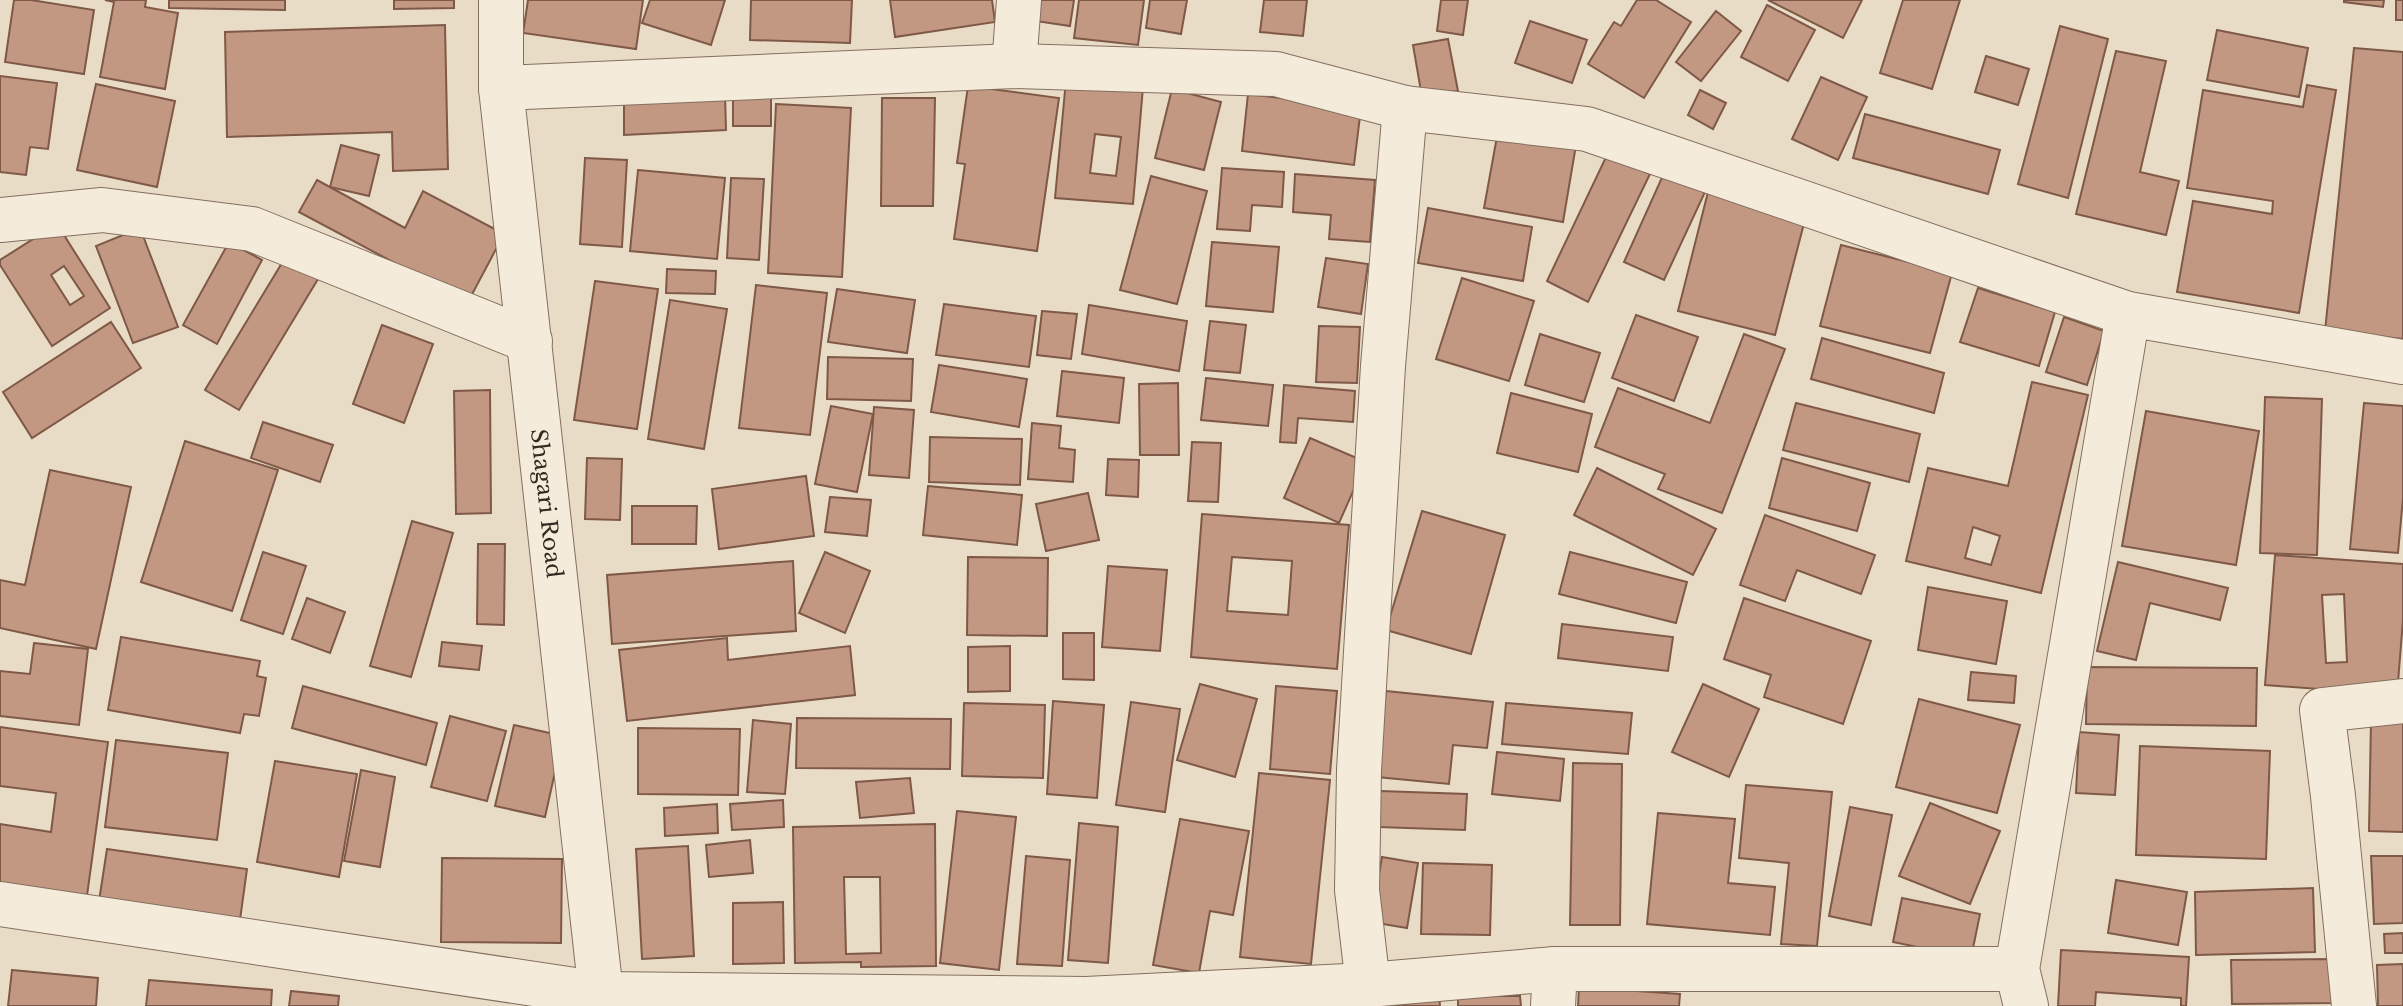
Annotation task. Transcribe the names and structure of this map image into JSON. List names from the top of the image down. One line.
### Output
{"streets":{"street":["Shagari Road"]}}
